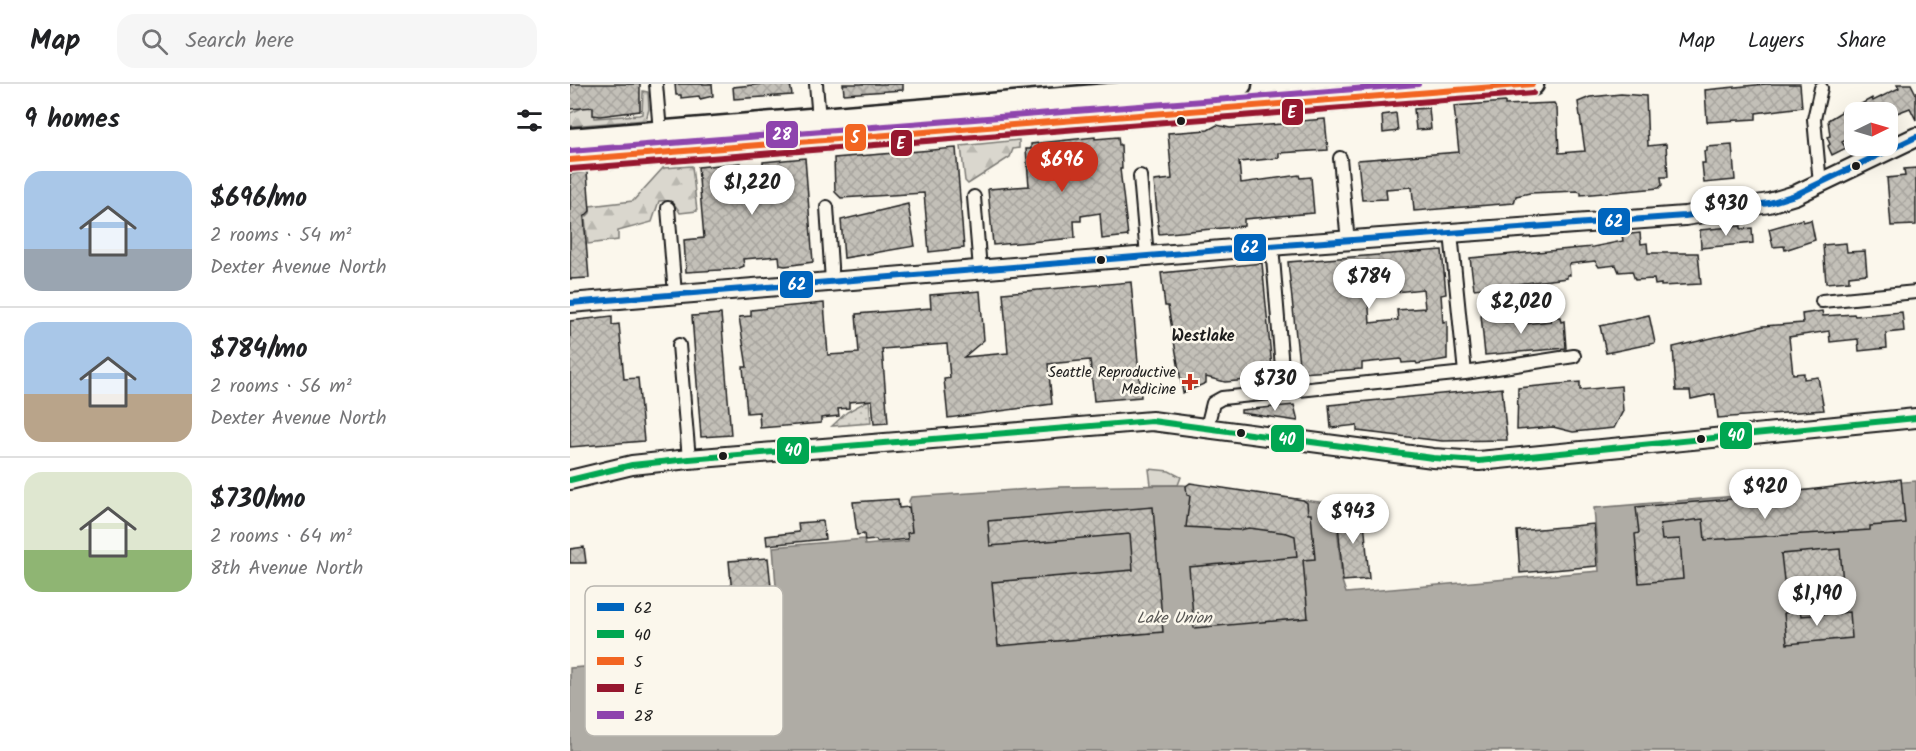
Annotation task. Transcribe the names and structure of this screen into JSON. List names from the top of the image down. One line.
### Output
{"districts":["Westlake"],"water":["Lake Union"],"places":{"health":["Seattle Reproductive Medicine"]},"lines":["transit line 5","transit line 28","transit line E","transit line 62","transit line 40"],"legend":["62","40","5","E","28"],"north":"right","page":{"header":"Map","search":"Search here","nav":["Map","Layers","Share"],"heading":"9 homes","price":["$696","$1,220","$930","$784","$2,020","$730","$920","$943","$1,190"],"list":[{"name":"$696/mo","note":"2 rooms · 54 m² · Dexter Avenue North"},{"name":"$784/mo","note":"2 rooms · 56 m² · Dexter Avenue North"},{"name":"$730/mo","note":"2 rooms · 64 m² · 8th Avenue North"}]}}
